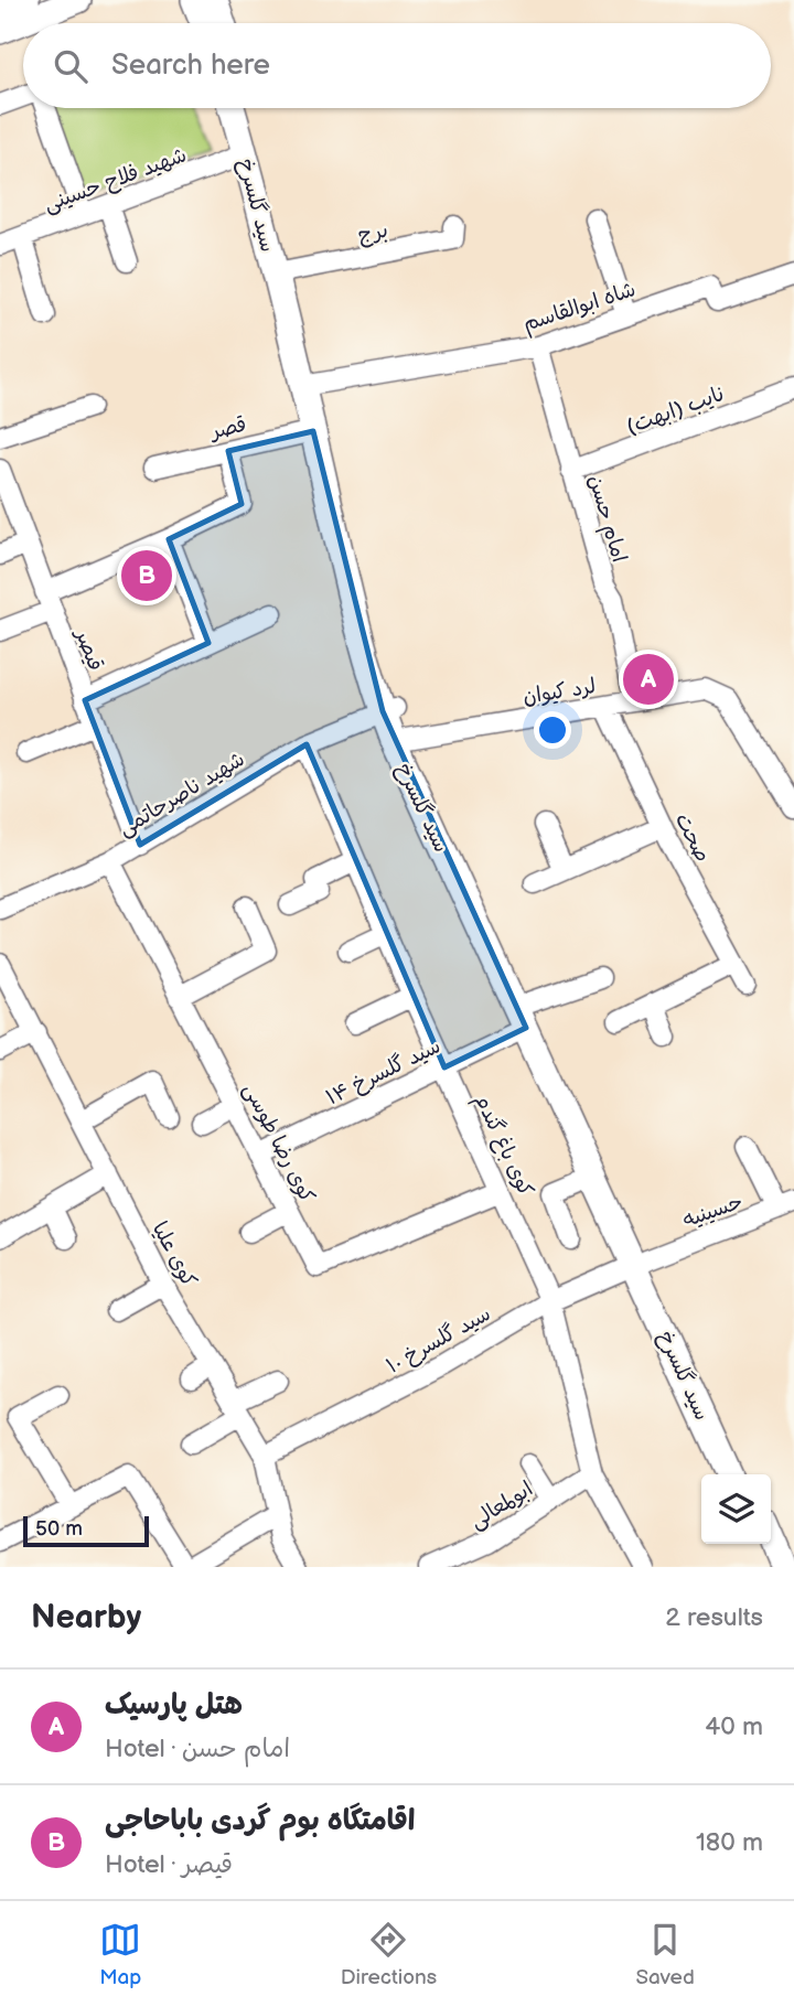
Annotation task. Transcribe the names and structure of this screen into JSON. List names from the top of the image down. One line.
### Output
{"streets":{"main road":["سید گلسرخ"],"street":["شهید فلاح حسینی","برج","شاه ابوالقاسم","نایب (ابهت)","قصر","امام حسن","قیصر","لرد کیوان","شهید ناصرحاتمی","صحت","سید گلسرخ ۱۴","کوی رضا طوسی","کوی باغ گندم","حسینیه","کوی علیا","سید گلسرخ ۱۰","ابولمعالی"]},"crossings":[["شهید فلاح حسینی","سید گلسرخ"],["سید گلسرخ","برج"],["سید گلسرخ","شاه ابوالقاسم"],["سید گلسرخ","قصر"],["سید گلسرخ","لرد کیوان"],["سید گلسرخ","شهید ناصرحاتمی"],["سید گلسرخ","سید گلسرخ ۱۴"],["سید گلسرخ","حسینیه"],["سید گلسرخ","سید گلسرخ ۱۰"],["شاه ابوالقاسم","امام حسن"],["نایب (ابهت)","امام حسن"],["امام حسن","لرد کیوان"],["قیصر","شهید ناصرحاتمی"],["لرد کیوان","صحت"],["شهید ناصرحاتمی","کوی رضا طوسی"],["شهید ناصرحاتمی","کوی باغ گندم"],["سید گلسرخ ۱۴","کوی رضا طوسی"],["سید گلسرخ ۱۴","کوی باغ گندم"],["کوی رضا طوسی","کوی باغ گندم"],["کوی باغ گندم","سید گلسرخ ۱۰"],["کوی باغ گندم","ابولمعالی"],["حسینیه","سید گلسرخ ۱۰"],["کوی علیا","سید گلسرخ ۱۰"]],"scale_bar":"50 m","page":{"search":"Search here","pins":["B","A"],"scale":"50 m","heading":["Nearby","2 results"],"list":[{"mark":"A","name":"هتل پارسیک","note":"Hotel · امام حسن","value":"40 m"},{"mark":"B","name":"اقامتگاه بوم گردی باباحاجی","note":"Hotel · قیصر","value":"180 m"}],"nav":["Map","Directions","Saved"]}}
